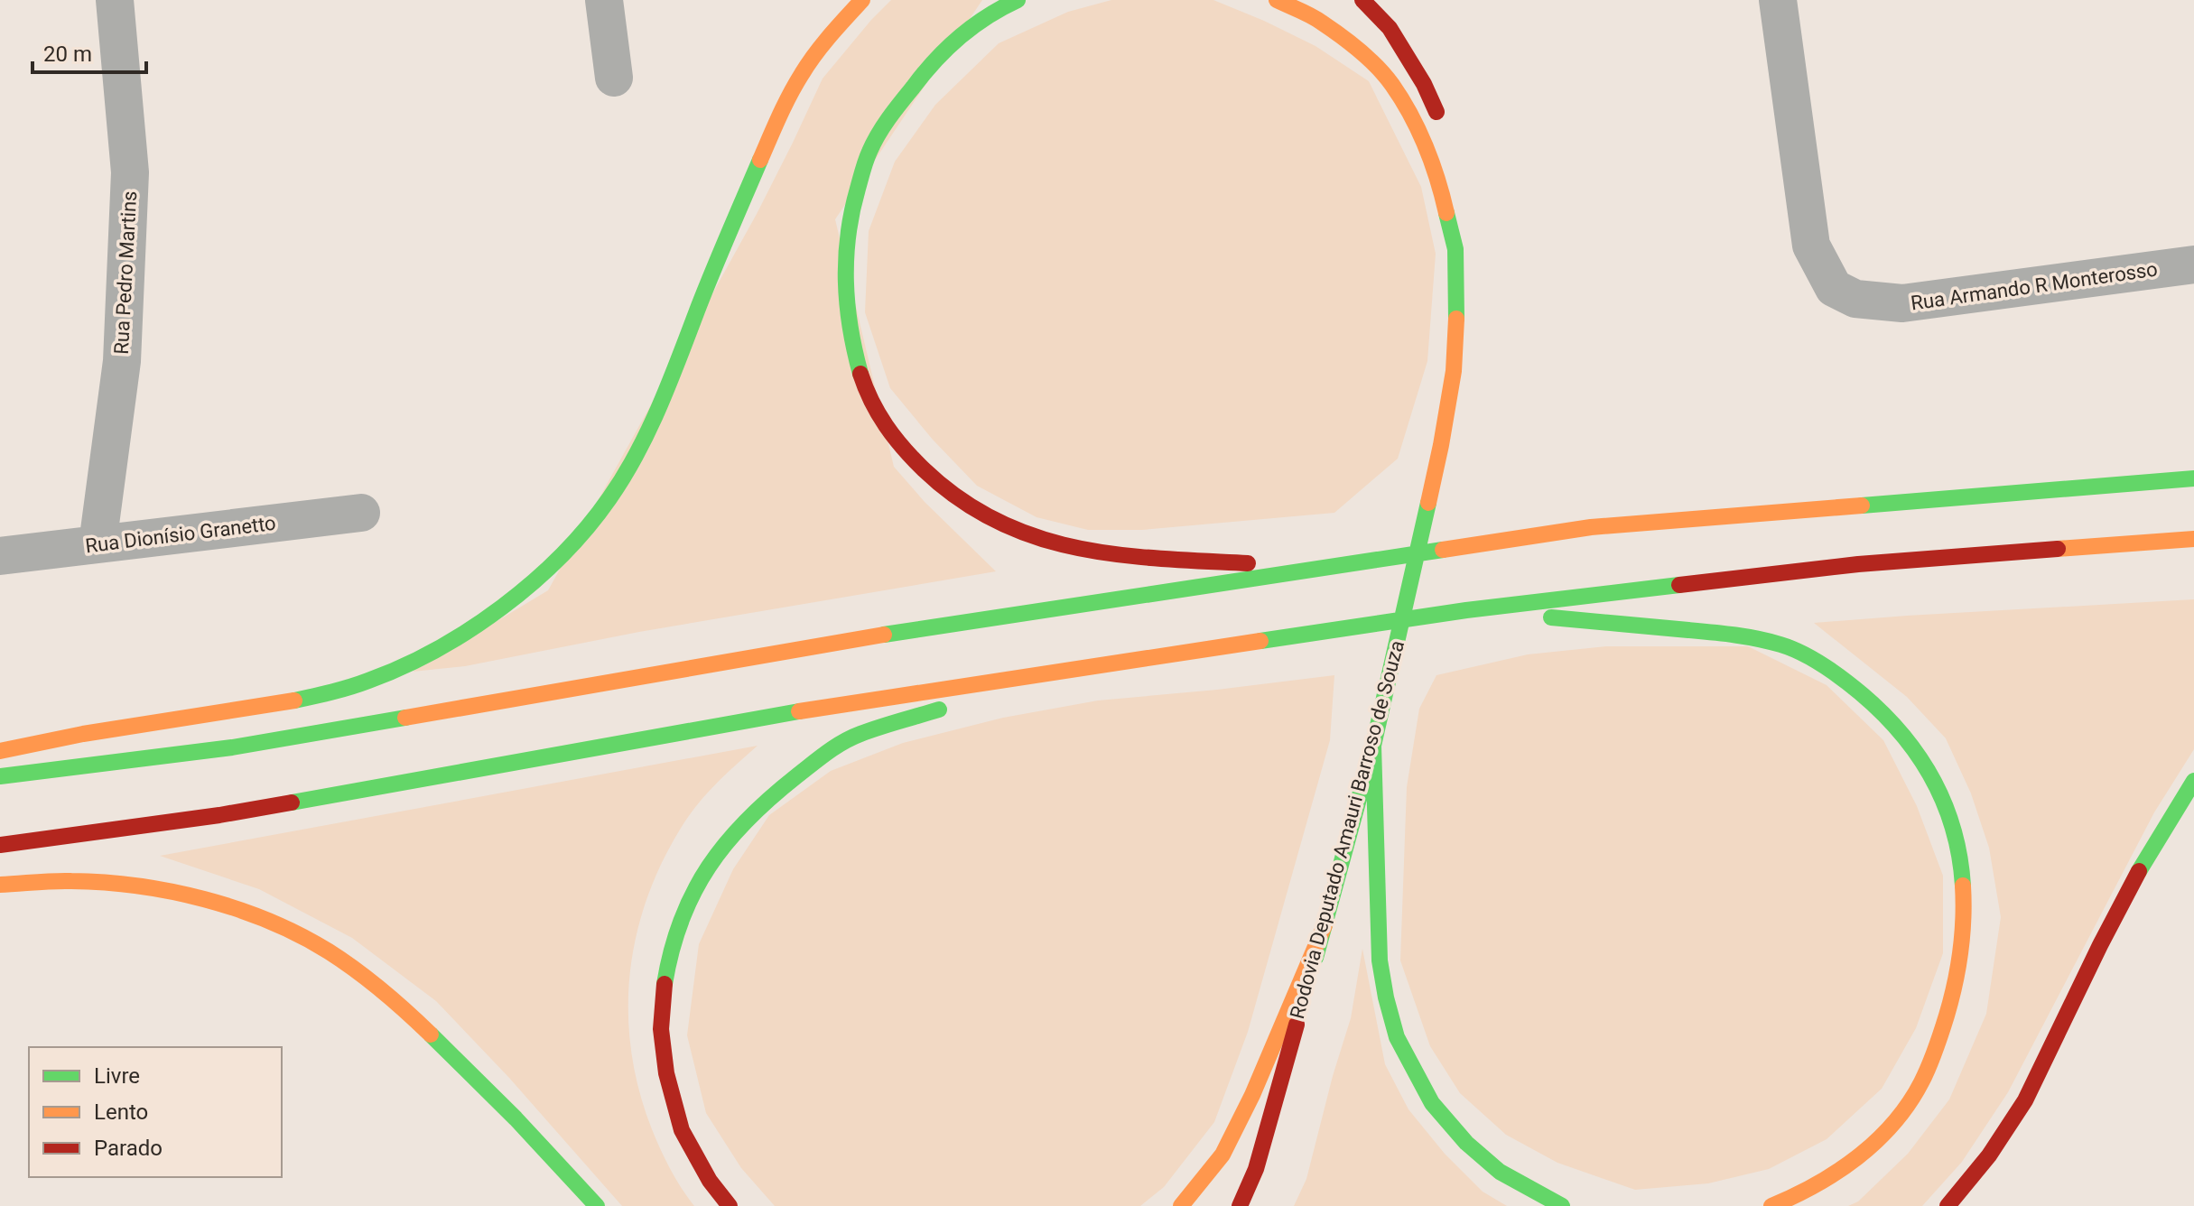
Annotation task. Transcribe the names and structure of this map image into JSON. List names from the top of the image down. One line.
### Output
{"streets":{"main road":["Rodovia Deputado Amauri Barroso de Souza"],"street":["Rua Pedro Martins","Rua Armando R Monterosso","Rua Dionísio Granetto"]},"crossings":[["Rua Pedro Martins","Rua Dionísio Granetto"]],"legend":["Livre","Lento","Parado"],"scale_bar":"20 m"}
